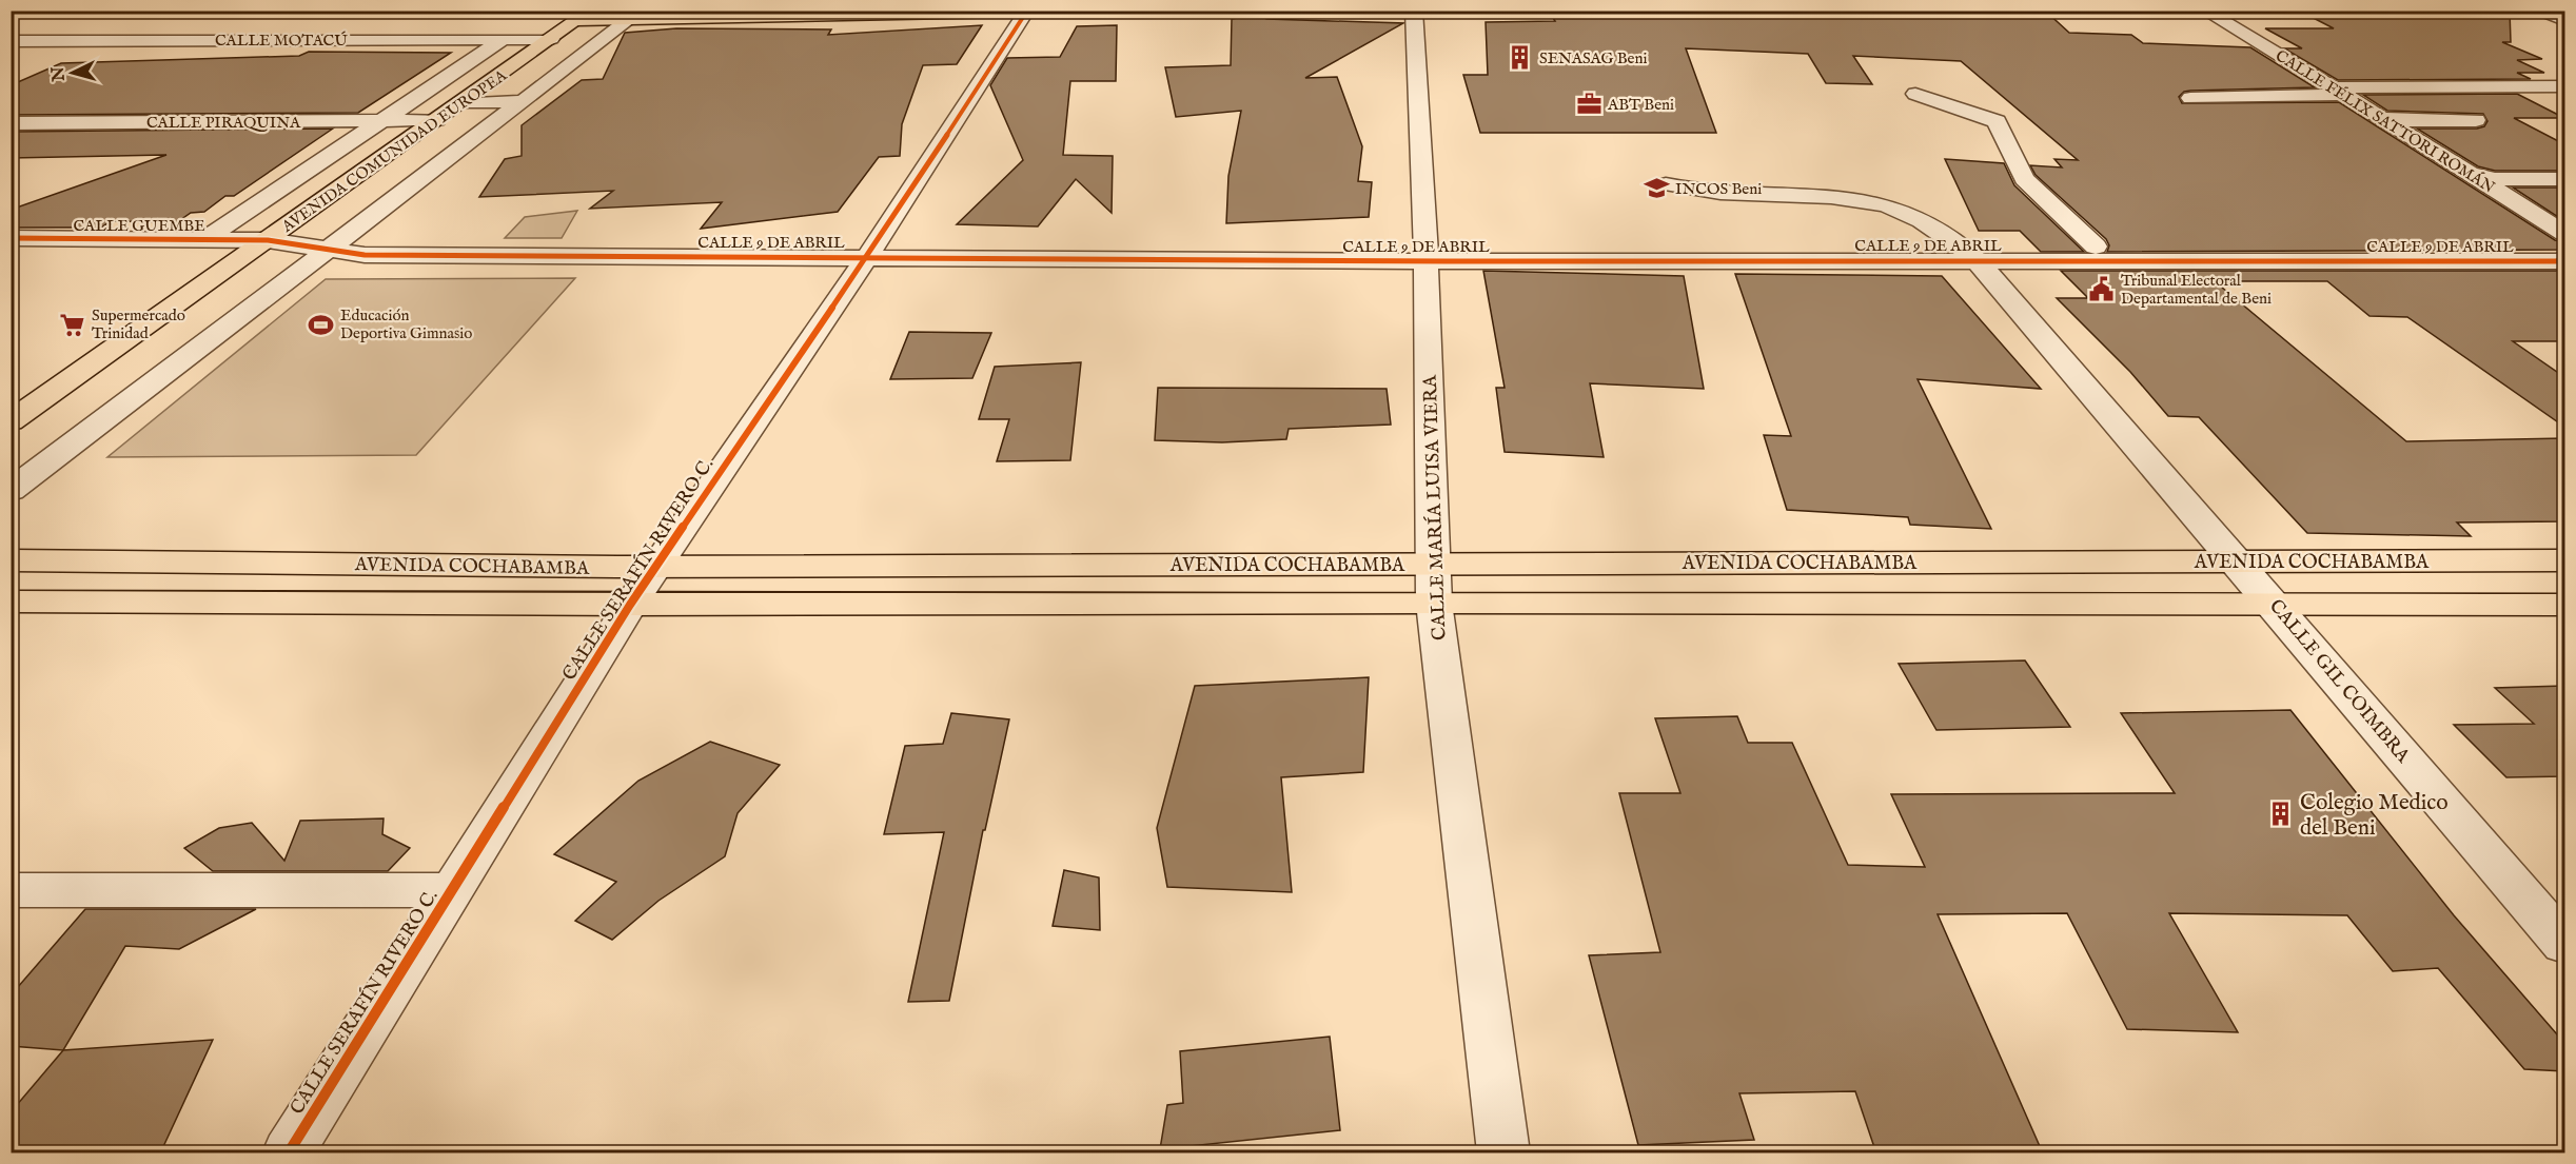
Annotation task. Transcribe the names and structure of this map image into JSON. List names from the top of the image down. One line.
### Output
{"streets":{"main road":["AVENIDA COMUNIDAD EUROPEA","AVENIDA COCHABAMBA"],"street":["CALLE MOTACÚ","CALLE FÉLIX SATTORI ROMÁN","CALLE PIRAQUINA","CALLE GUEMBE","CALLE 9 DE ABRIL","CALLE MARÍA LUISA VIERA","CALLE SERAFÍN RIVERO C.","CALLE GIL COIMBRA"]},"crossings":[["CALLE MOTACÚ","AVENIDA COMUNIDAD EUROPEA"],["CALLE PIRAQUINA","AVENIDA COMUNIDAD EUROPEA"],["AVENIDA COMUNIDAD EUROPEA","CALLE GUEMBE"],["AVENIDA COMUNIDAD EUROPEA","CALLE 9 DE ABRIL"],["CALLE GUEMBE","CALLE 9 DE ABRIL"],["CALLE 9 DE ABRIL","CALLE MARÍA LUISA VIERA"],["CALLE 9 DE ABRIL","CALLE SERAFÍN RIVERO C."],["CALLE 9 DE ABRIL","CALLE GIL COIMBRA"],["CALLE MARÍA LUISA VIERA","AVENIDA COCHABAMBA"],["AVENIDA COCHABAMBA","CALLE SERAFÍN RIVERO C."],["AVENIDA COCHABAMBA","CALLE GIL COIMBRA"]],"places":{"building":["SENASAG Beni","Colegio Medico del Beni"],"office":["ABT Beni"],"school or university":["INCOS Beni"],"public building":["Tribunal Electoral Departamental de Beni"],"supermarket":["Supermercado Trinidad"],"sports":["Educación Deportiva Gimnasio"]},"north":"left"}
